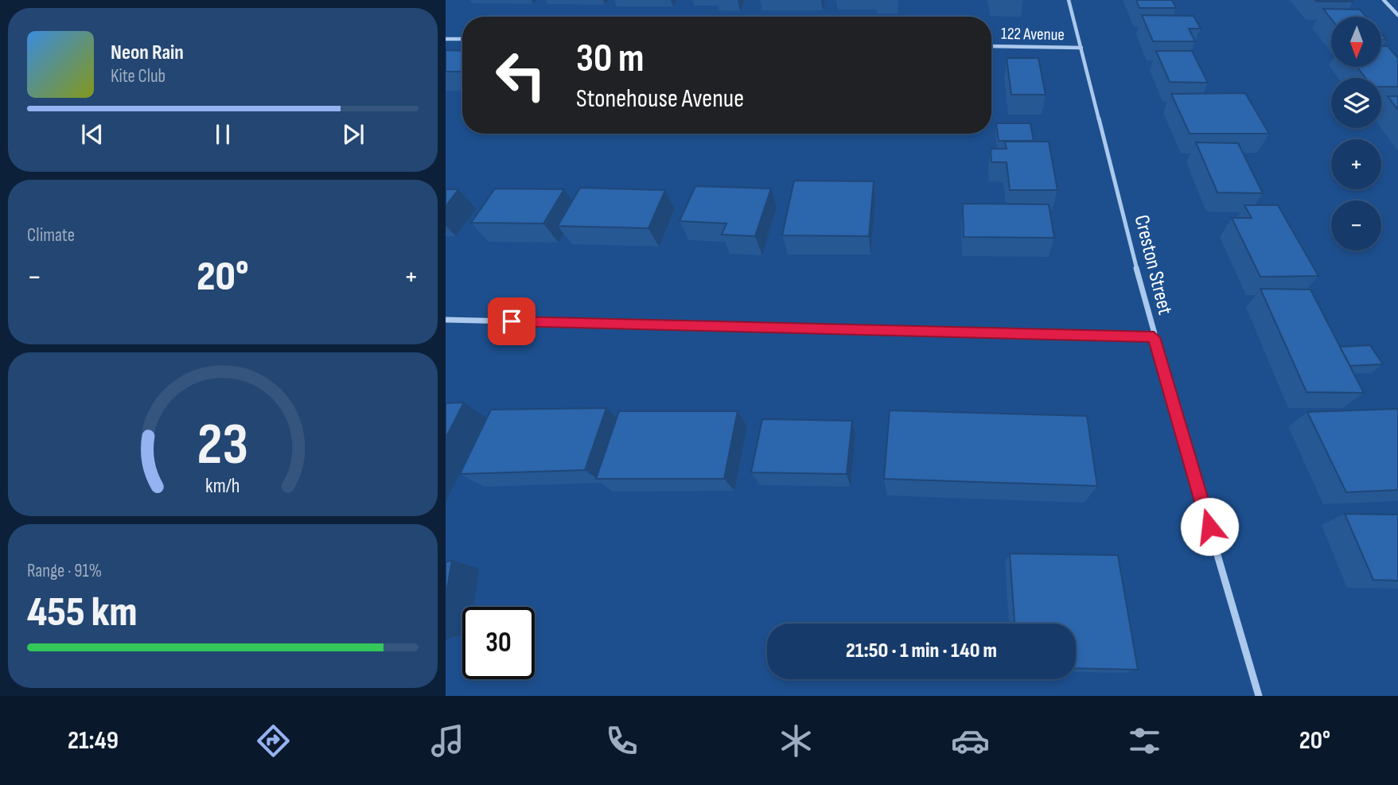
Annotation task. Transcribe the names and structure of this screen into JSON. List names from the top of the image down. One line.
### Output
{"streets":{"street":["122 Avenue","Creston Street"]},"crossings":[["122 Avenue","Creston Street"]],"north":"bottom","page":{"map_buttons":["+","−"],"turn":["30 m","Stonehouse Avenue"],"song":["Neon Rain","Kite Club"],"tile":["Climate",["Range · 91%","455 km"]],"heat":["−","20°","+"],"limit":"30","trip":"21:50 · 1 min · 140 m","tabs":["21:49","20°"],"gauge":["23","km/h"]}}
